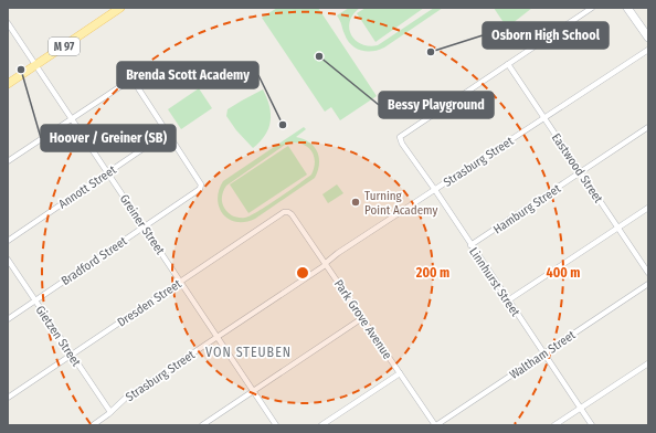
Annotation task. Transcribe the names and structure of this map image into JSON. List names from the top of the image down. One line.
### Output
{"streets":{"main road":["M 97"],"street":["Strasburg Street","Eastwood Street","Annott Street","Hamburg Street","Greiner Street","Bradford Street","Linnhurst Street","Dresden Street","Park Grove Avenue","Gietzen Street","Waltham Street"]},"crossings":[["M 97","Greiner Street"],["Strasburg Street","Eastwood Street"],["Strasburg Street","Greiner Street"],["Strasburg Street","Linnhurst Street"],["Strasburg Street","Park Grove Avenue"],["Strasburg Street","Gietzen Street"],["Eastwood Street","Hamburg Street"],["Eastwood Street","Linnhurst Street"],["Annott Street","Greiner Street"],["Annott Street","Bradford Street"],["Hamburg Street","Linnhurst Street"],["Greiner Street","Bradford Street"],["Greiner Street","Dresden Street"],["Bradford Street","Gietzen Street"],["Linnhurst Street","Waltham Street"],["Dresden Street","Park Grove Avenue"],["Dresden Street","Gietzen Street"],["Park Grove Avenue","Waltham Street"]],"districts":["VON STEUBEN"],"places":["Osborn High School","Bessy Playground","Hoover / Greiner (SB)","Brenda Scott Academy","Turning Point Academy"],"rings":["200 m","400 m"]}
